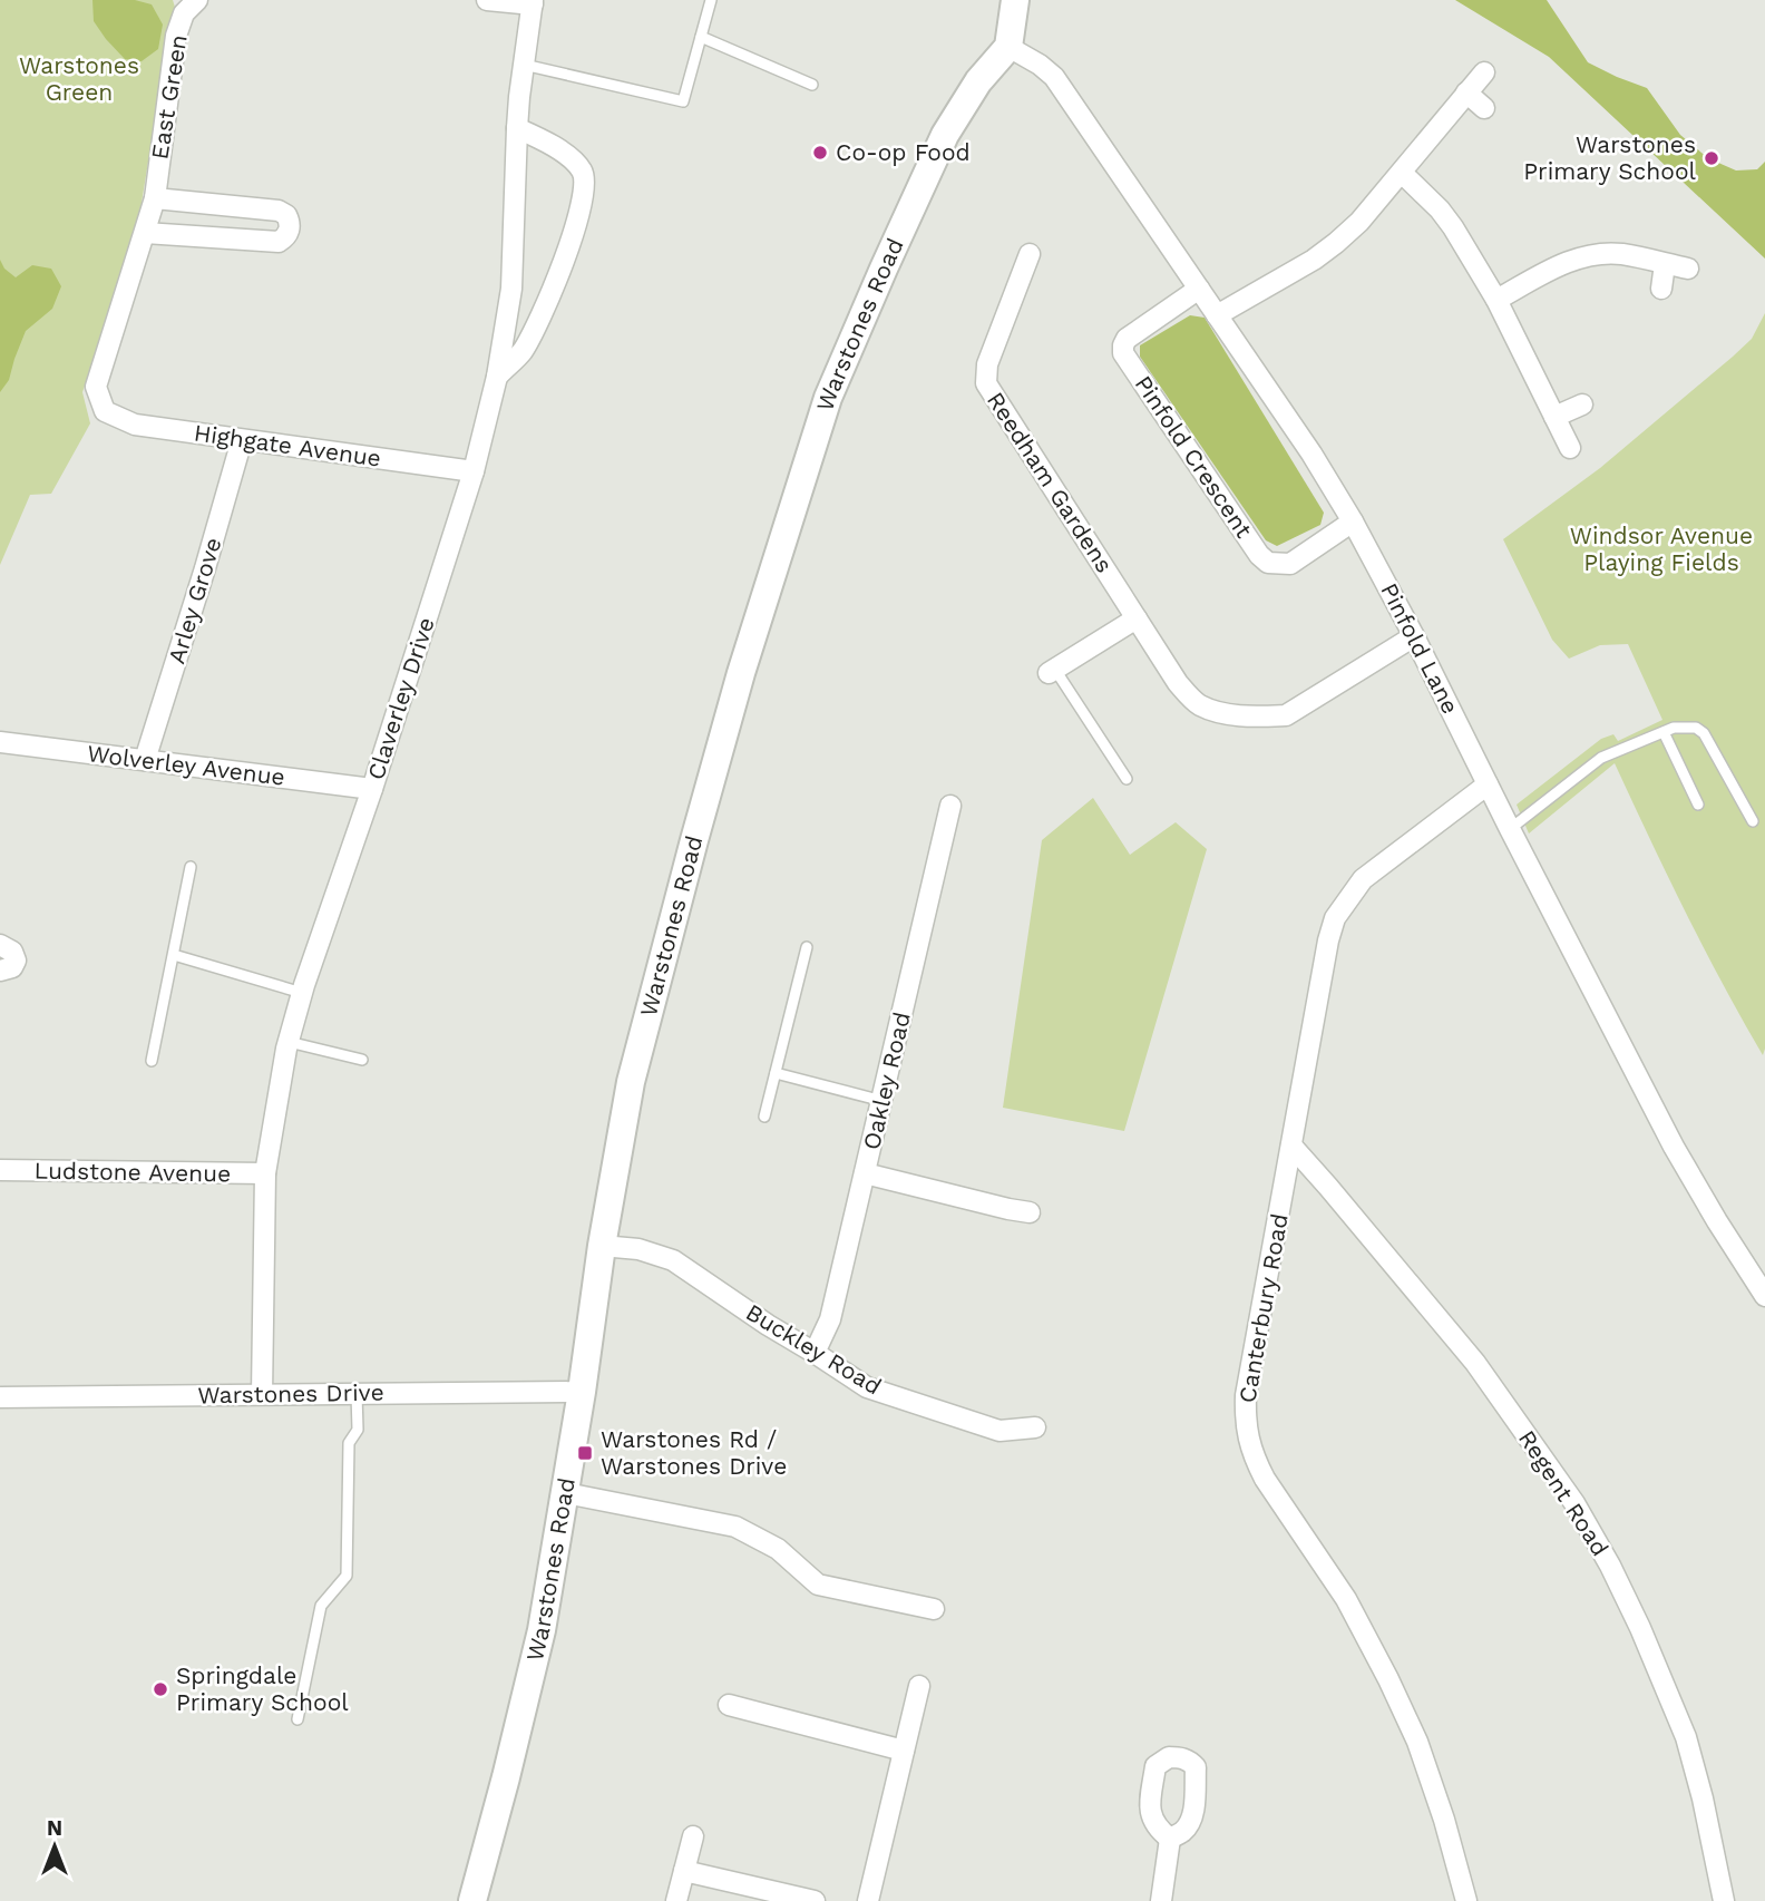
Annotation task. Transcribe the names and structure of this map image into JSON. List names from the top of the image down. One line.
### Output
{"streets":{"street":["East Green","Warstones Road","Highgate Avenue","Pinfold Crescent","Reedham Gardens","Arley Grove","Pinfold Lane","Claverley Drive","Wolverley Avenue","Oakley Road","Ludstone Avenue","Canterbury Road","Buckley Road","Warstones Drive","Regent Road"]},"crossings":[["East Green","Highgate Avenue"],["Warstones Road","Pinfold Lane"],["Warstones Road","Buckley Road"],["Warstones Road","Warstones Drive"],["Highgate Avenue","Arley Grove"],["Highgate Avenue","Claverley Drive"],["Pinfold Crescent","Pinfold Lane"],["Reedham Gardens","Pinfold Lane"],["Arley Grove","Wolverley Avenue"],["Pinfold Lane","Canterbury Road"],["Claverley Drive","Wolverley Avenue"],["Claverley Drive","Ludstone Avenue"],["Claverley Drive","Warstones Drive"],["Oakley Road","Buckley Road"],["Canterbury Road","Regent Road"]],"parks":["Warstones Green","Windsor Avenue Playing Fields"],"places":{"other":["Co-op Food","Warstones Primary School","Springdale Primary School"],"transit":["Warstones Rd / Warstones Drive"]},"north":"top"}
